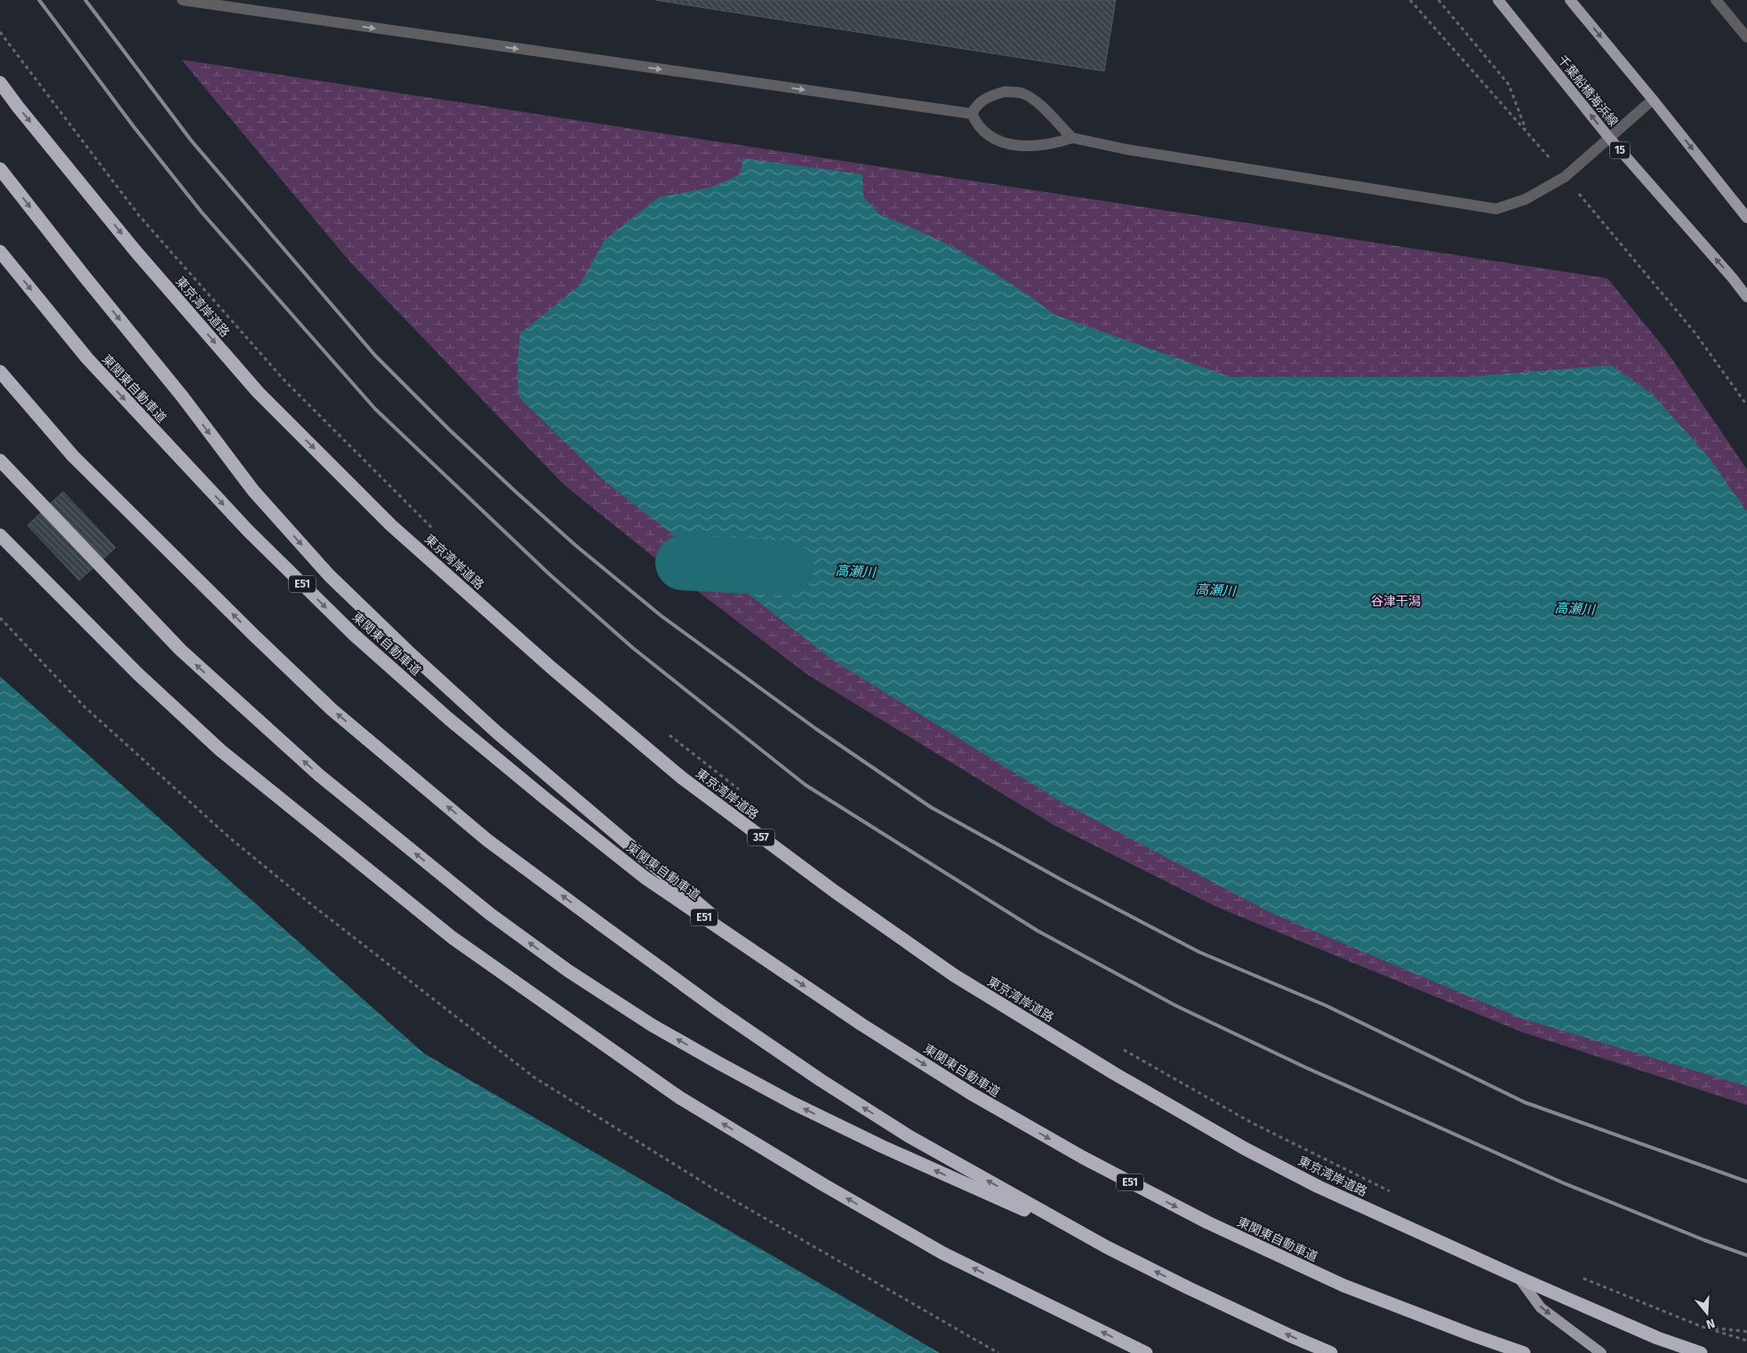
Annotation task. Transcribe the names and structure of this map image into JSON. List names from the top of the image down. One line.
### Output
{"streets":{"highway":["東京湾岸道路","東関東自動車道","E51","357"],"main road":["千葉船橋海浜線","15"]},"water":["高瀬川"],"parks":["谷津干潟"],"north":"bottom"}
